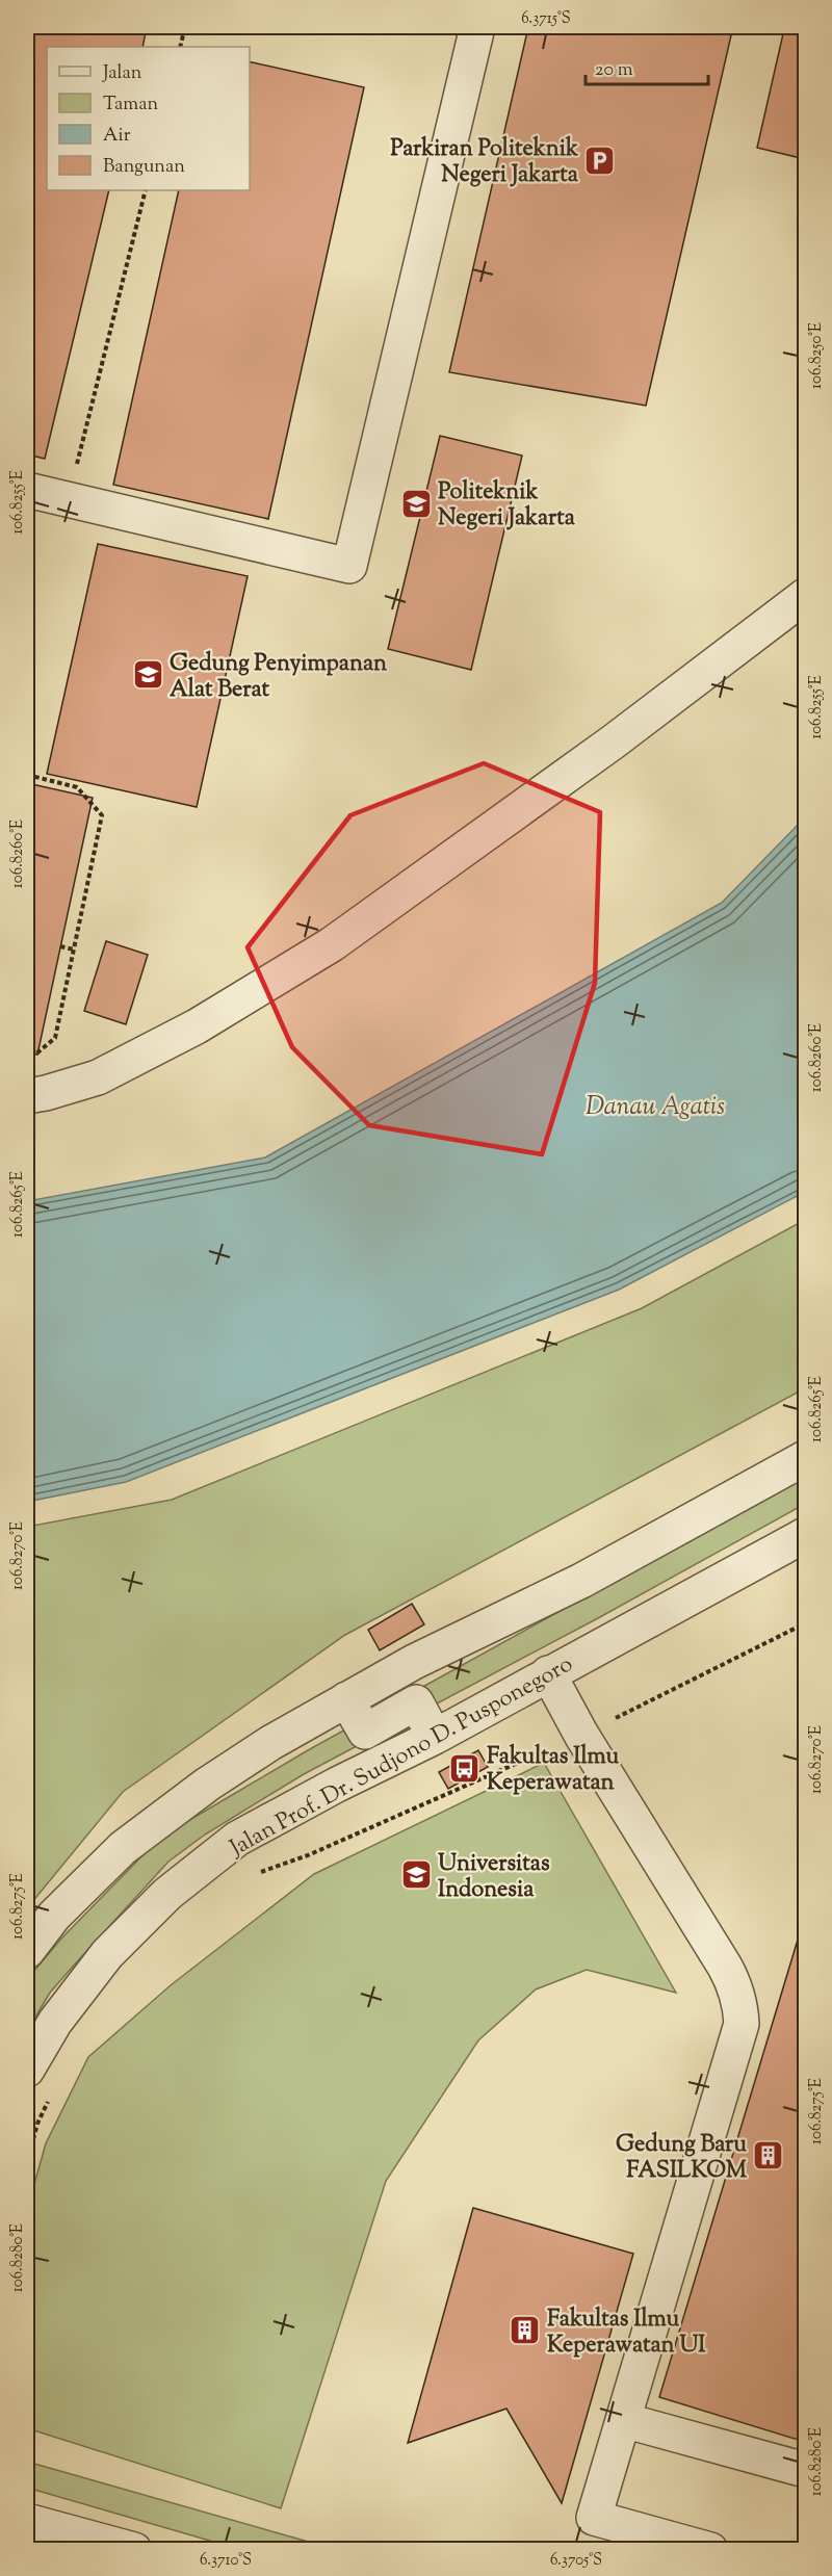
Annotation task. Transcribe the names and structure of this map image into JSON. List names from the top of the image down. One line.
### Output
{"streets":{"street":["Jalan Prof. Dr. Sudjono D. Pusponegoro"]},"water":["Danau Agatis"],"places":{"parking":["Parkiran Politeknik Negeri Jakarta"],"school or university":["Politeknik Negeri Jakarta","Gedung Penyimpanan Alat Berat","Universitas Indonesia"],"bus stop":["Fakultas Ilmu Keperawatan"],"building":["Gedung Baru FASILKOM","Fakultas Ilmu Keperawatan UI"]},"legend":["Jalan","Taman","Air","Bangunan"],"scale_bar":"20 m","coordinates":["6.3715°S","106.8250°E","106.8255°E","106.8260°E","106.8265°E","106.8270°E","106.8275°E","106.8280°E","6.3710°S","6.3705°S"]}
